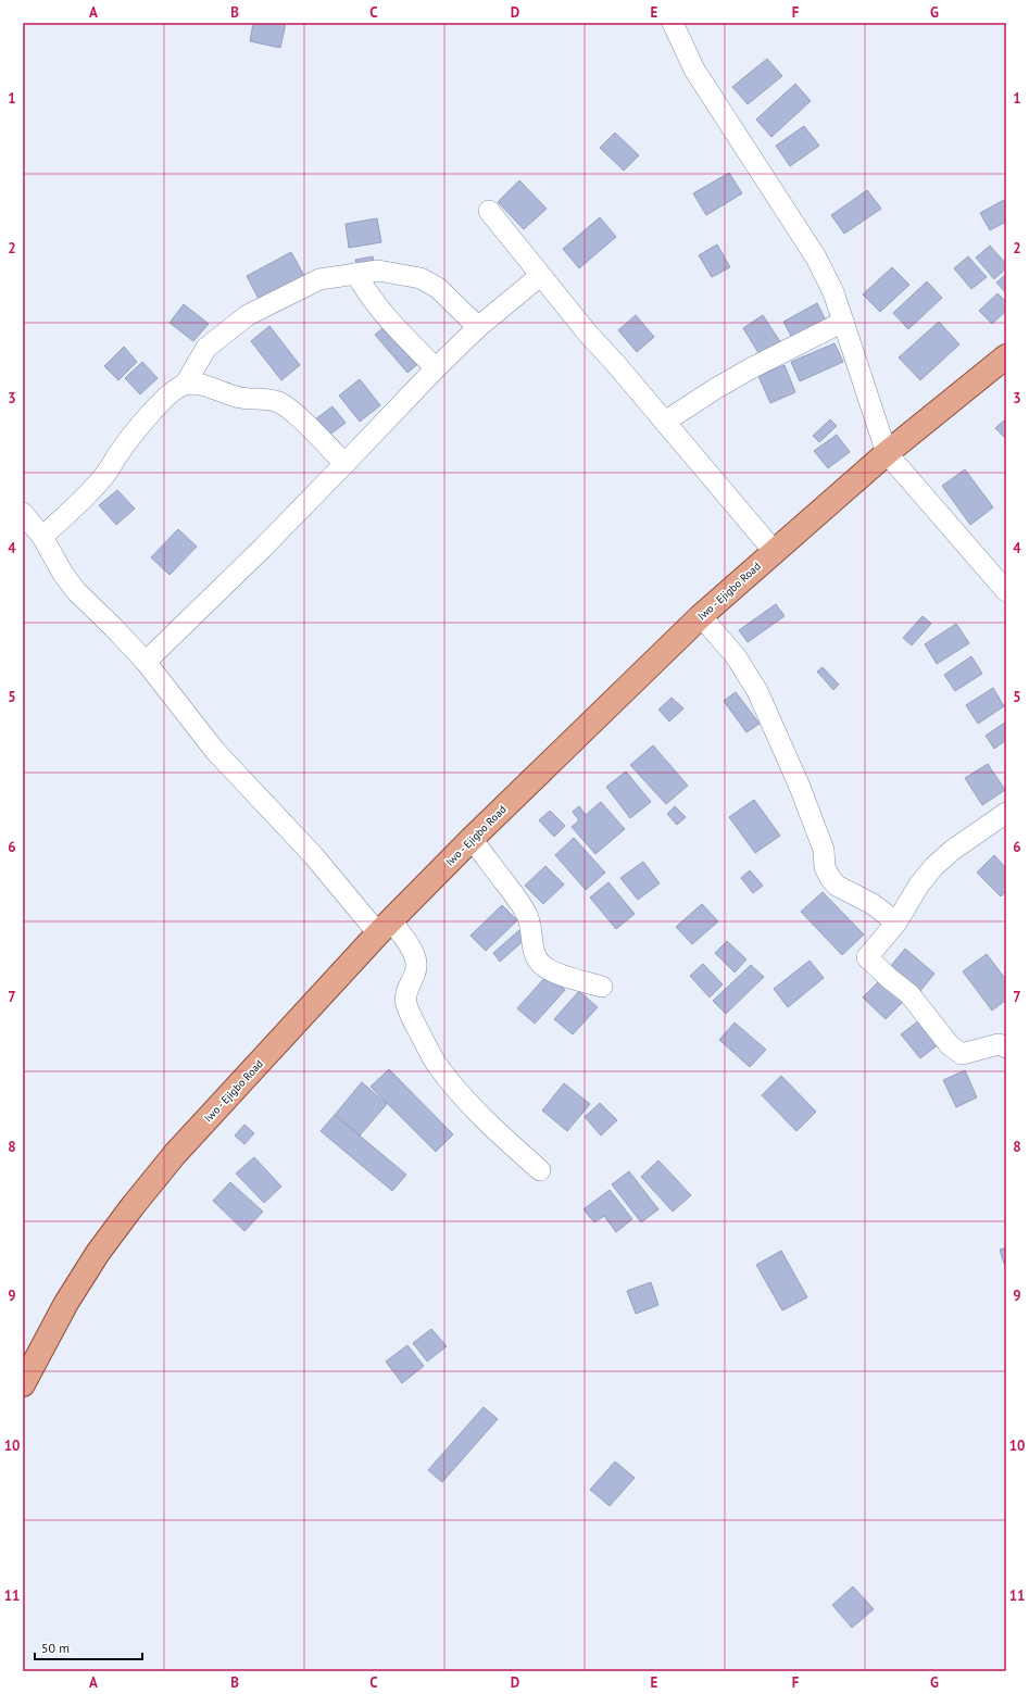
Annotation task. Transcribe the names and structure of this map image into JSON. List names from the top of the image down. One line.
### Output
{"streets":{"main road":["Iwo - Ejigbo Road"]},"scale_bar":"50 m","grid":{"columns":["A","B","C","D","E","F","G"],"rows":["1","2","3","4","5","6","7","8","9","10","11"]}}
